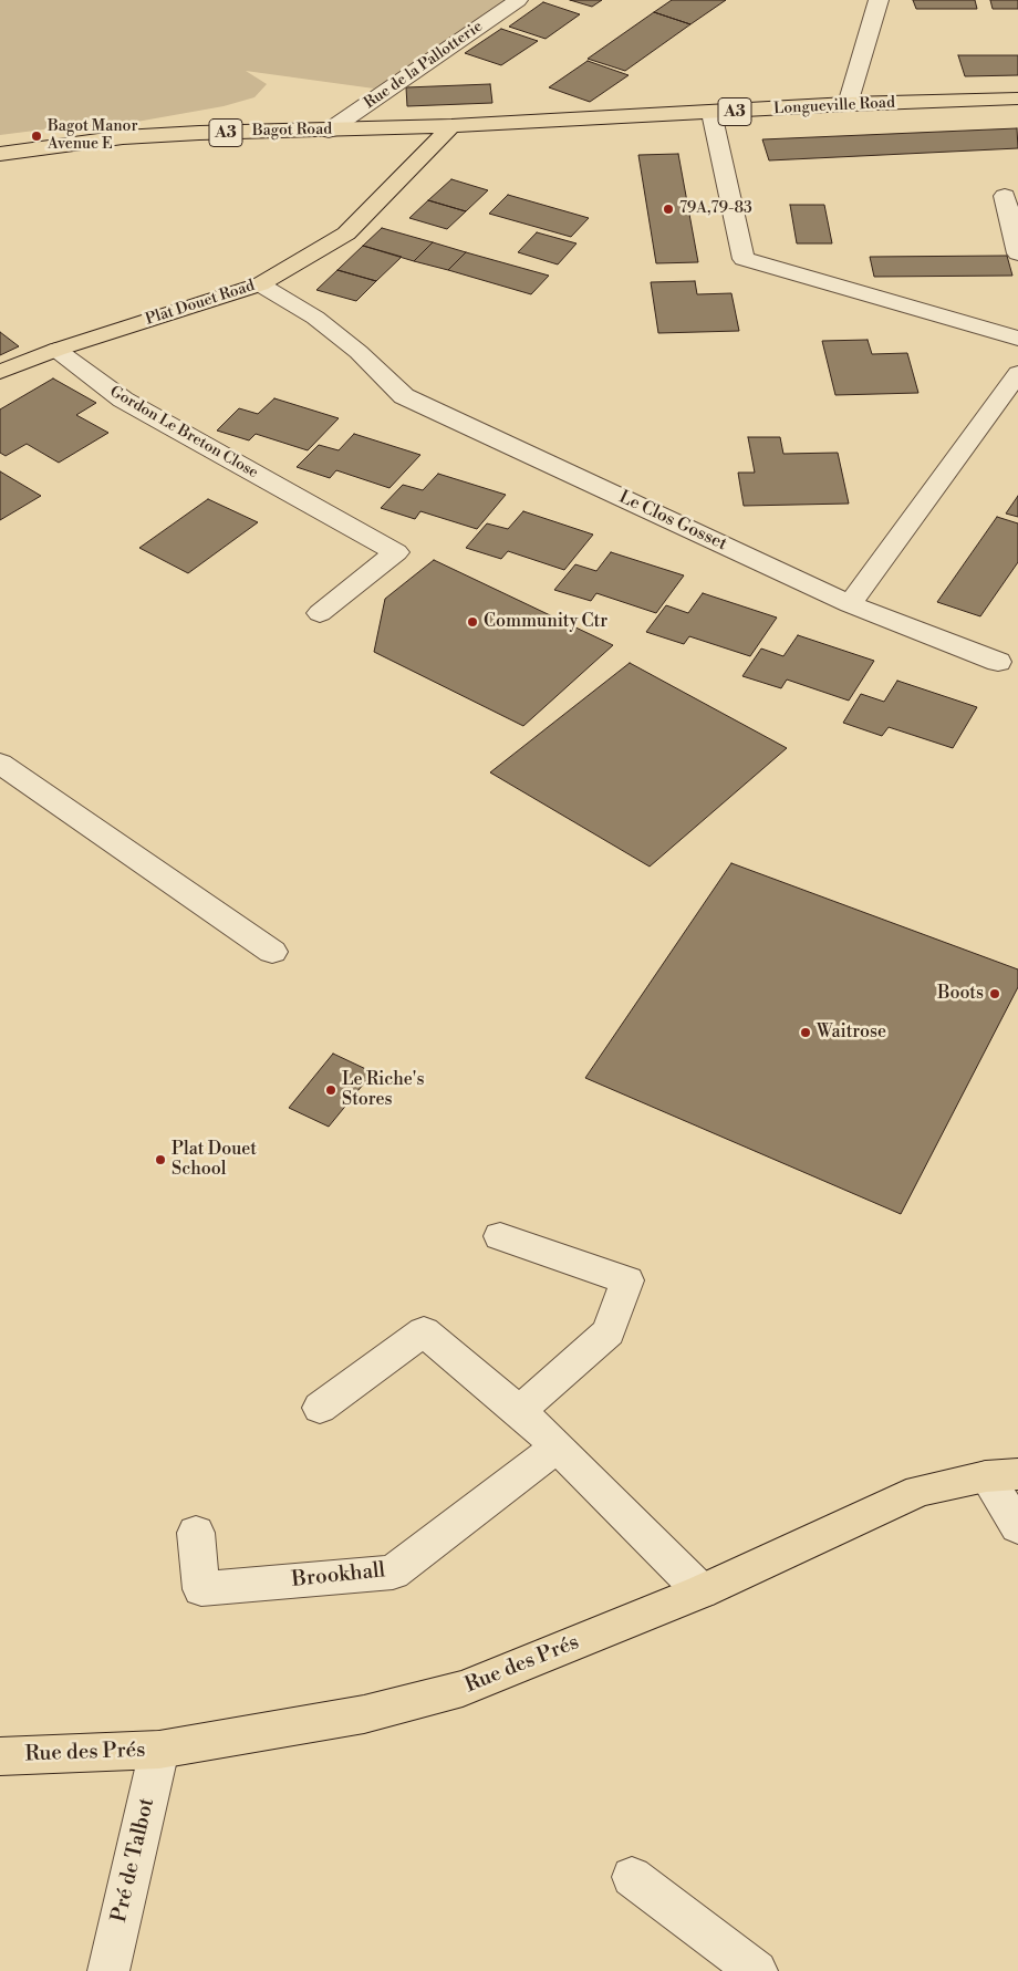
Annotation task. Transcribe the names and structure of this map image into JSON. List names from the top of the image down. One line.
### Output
{"streets":{"main road":["Longueville Road","A3","Bagot Road","Plat Douet Road","Rue des Prés"],"street":["Rue de la Pallotterie","Gordon Le Breton Close","Le Clos Gosset","Brookhall","Pré de Talbot"]},"crossings":[["Rue de la Pallotterie","Bagot Road"],["Longueville Road","Bagot Road"],["Longueville Road","Plat Douet Road"],["Bagot Road","Plat Douet Road"],["Plat Douet Road","Gordon Le Breton Close"],["Plat Douet Road","Le Clos Gosset"],["Rue des Prés","Pré de Talbot"]],"places":["Bagot Manor Avenue E","79A,79-83","Community Ctr","Boots","Waitrose","Le Riche's Stores","Plat Douet School"]}
